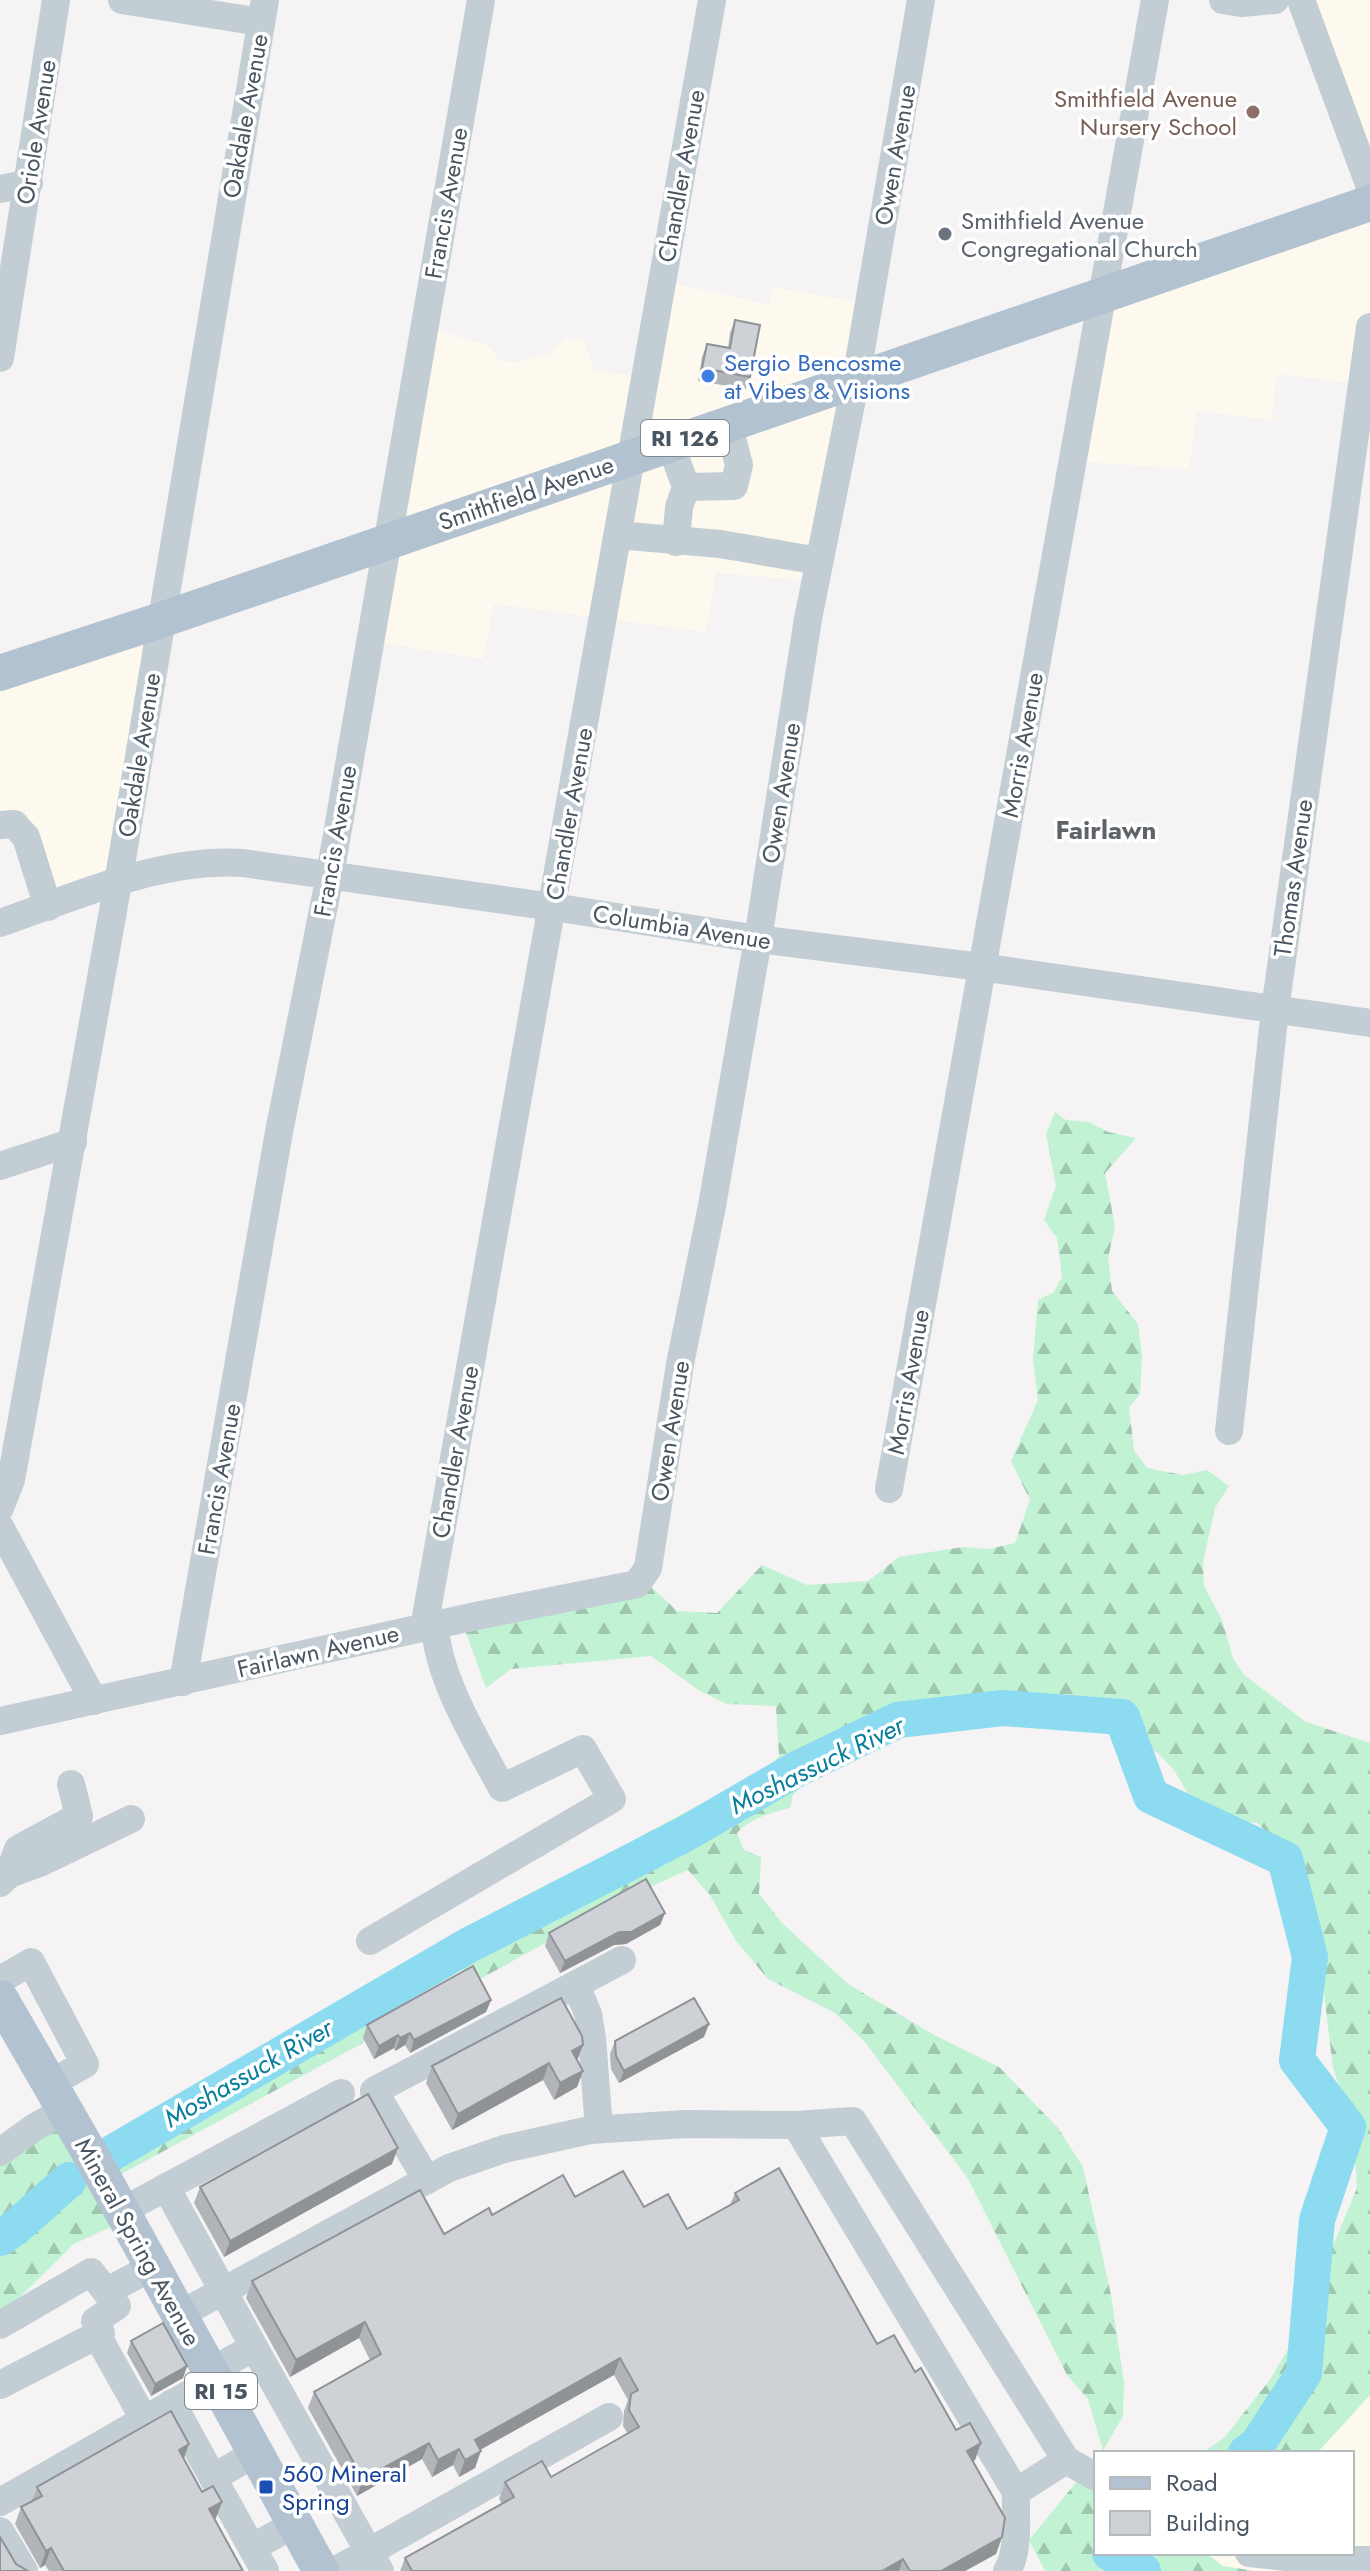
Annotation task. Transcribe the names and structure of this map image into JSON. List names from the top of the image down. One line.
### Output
{"streets":{"main road":["RI 126","Smithfield Avenue","Mineral Spring Avenue","RI 15"],"street":["Oakdale Avenue","Oriole Avenue","Owen Avenue","Chandler Avenue","Francis Avenue","Morris Avenue","Thomas Avenue","Columbia Avenue","Fairlawn Avenue"]},"crossings":[["Oakdale Avenue","Smithfield Avenue"],["Oakdale Avenue","Columbia Avenue"],["Owen Avenue","Smithfield Avenue"],["Owen Avenue","Columbia Avenue"],["Owen Avenue","Fairlawn Avenue"],["Chandler Avenue","Smithfield Avenue"],["Chandler Avenue","Columbia Avenue"],["Chandler Avenue","Fairlawn Avenue"],["Francis Avenue","Smithfield Avenue"],["Francis Avenue","Columbia Avenue"],["Francis Avenue","Fairlawn Avenue"],["Smithfield Avenue","Morris Avenue"],["Morris Avenue","Columbia Avenue"],["Thomas Avenue","Columbia Avenue"]],"districts":["Fairlawn"],"water":["Moshassuck River"],"places":{"other":["Smithfield Avenue Nursery School","Smithfield Avenue Congregational Church","Sergio Bencosme at Vibes & Visions"],"transit":["560 Mineral Spring"]},"legend":["Road","Building"]}
